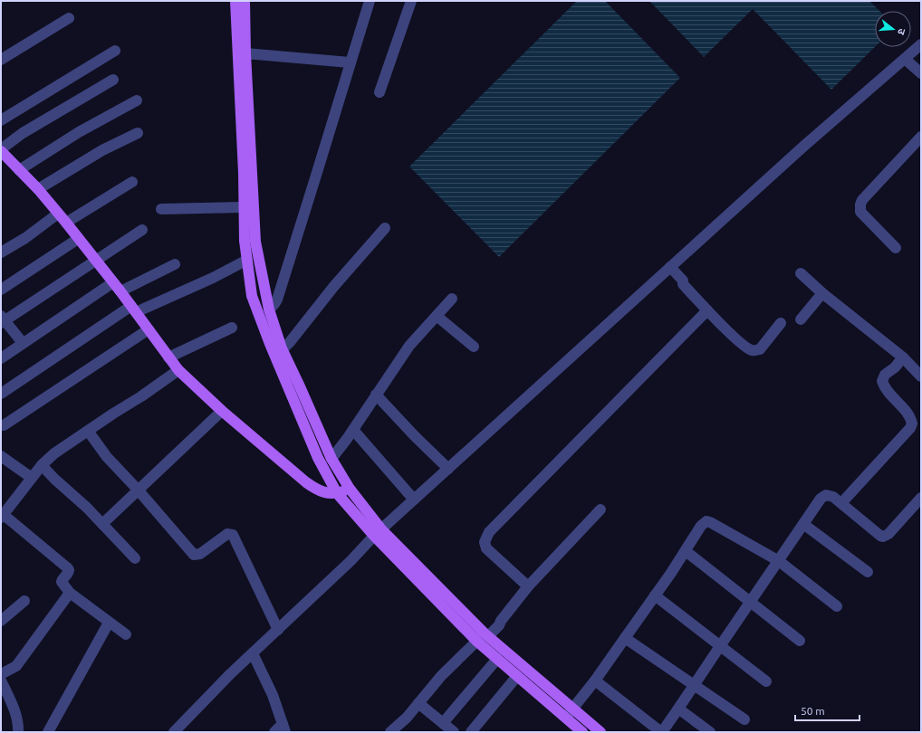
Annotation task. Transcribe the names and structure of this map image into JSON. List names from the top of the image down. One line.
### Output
{"scale_bar":"50 m","north":"right"}
